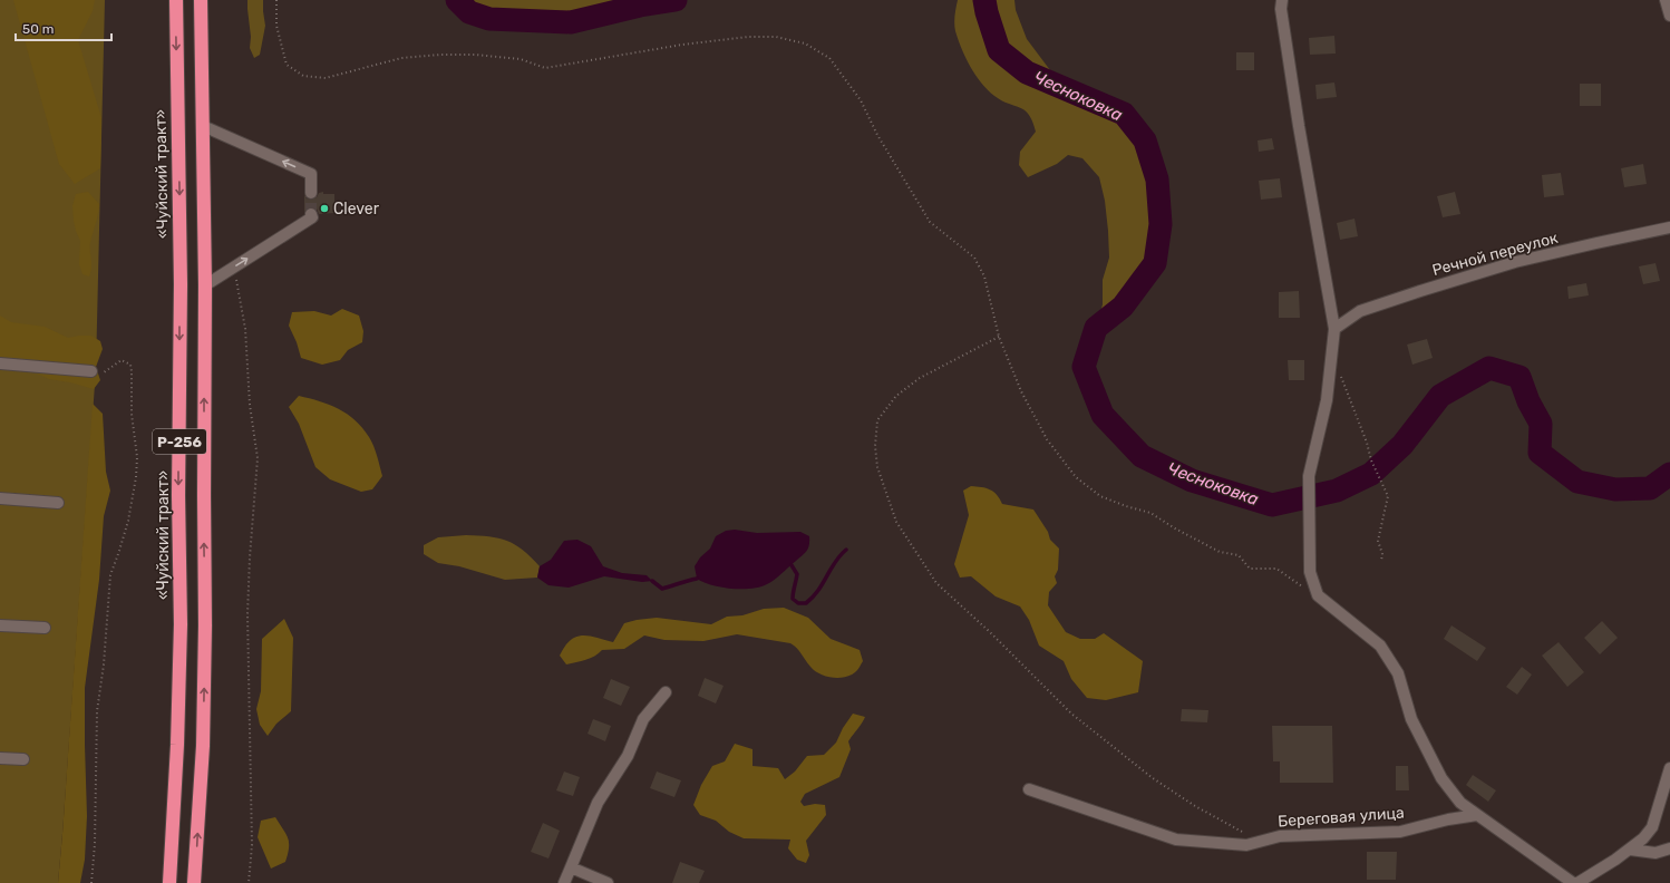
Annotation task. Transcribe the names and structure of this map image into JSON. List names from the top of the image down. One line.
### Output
{"streets":{"highway":["«Чуйский тракт»","Р-256"],"street":["Речной переулок","Береговая улица"]},"water":["Чесноковка"],"places":["Clever"],"scale_bar":"50 m"}
